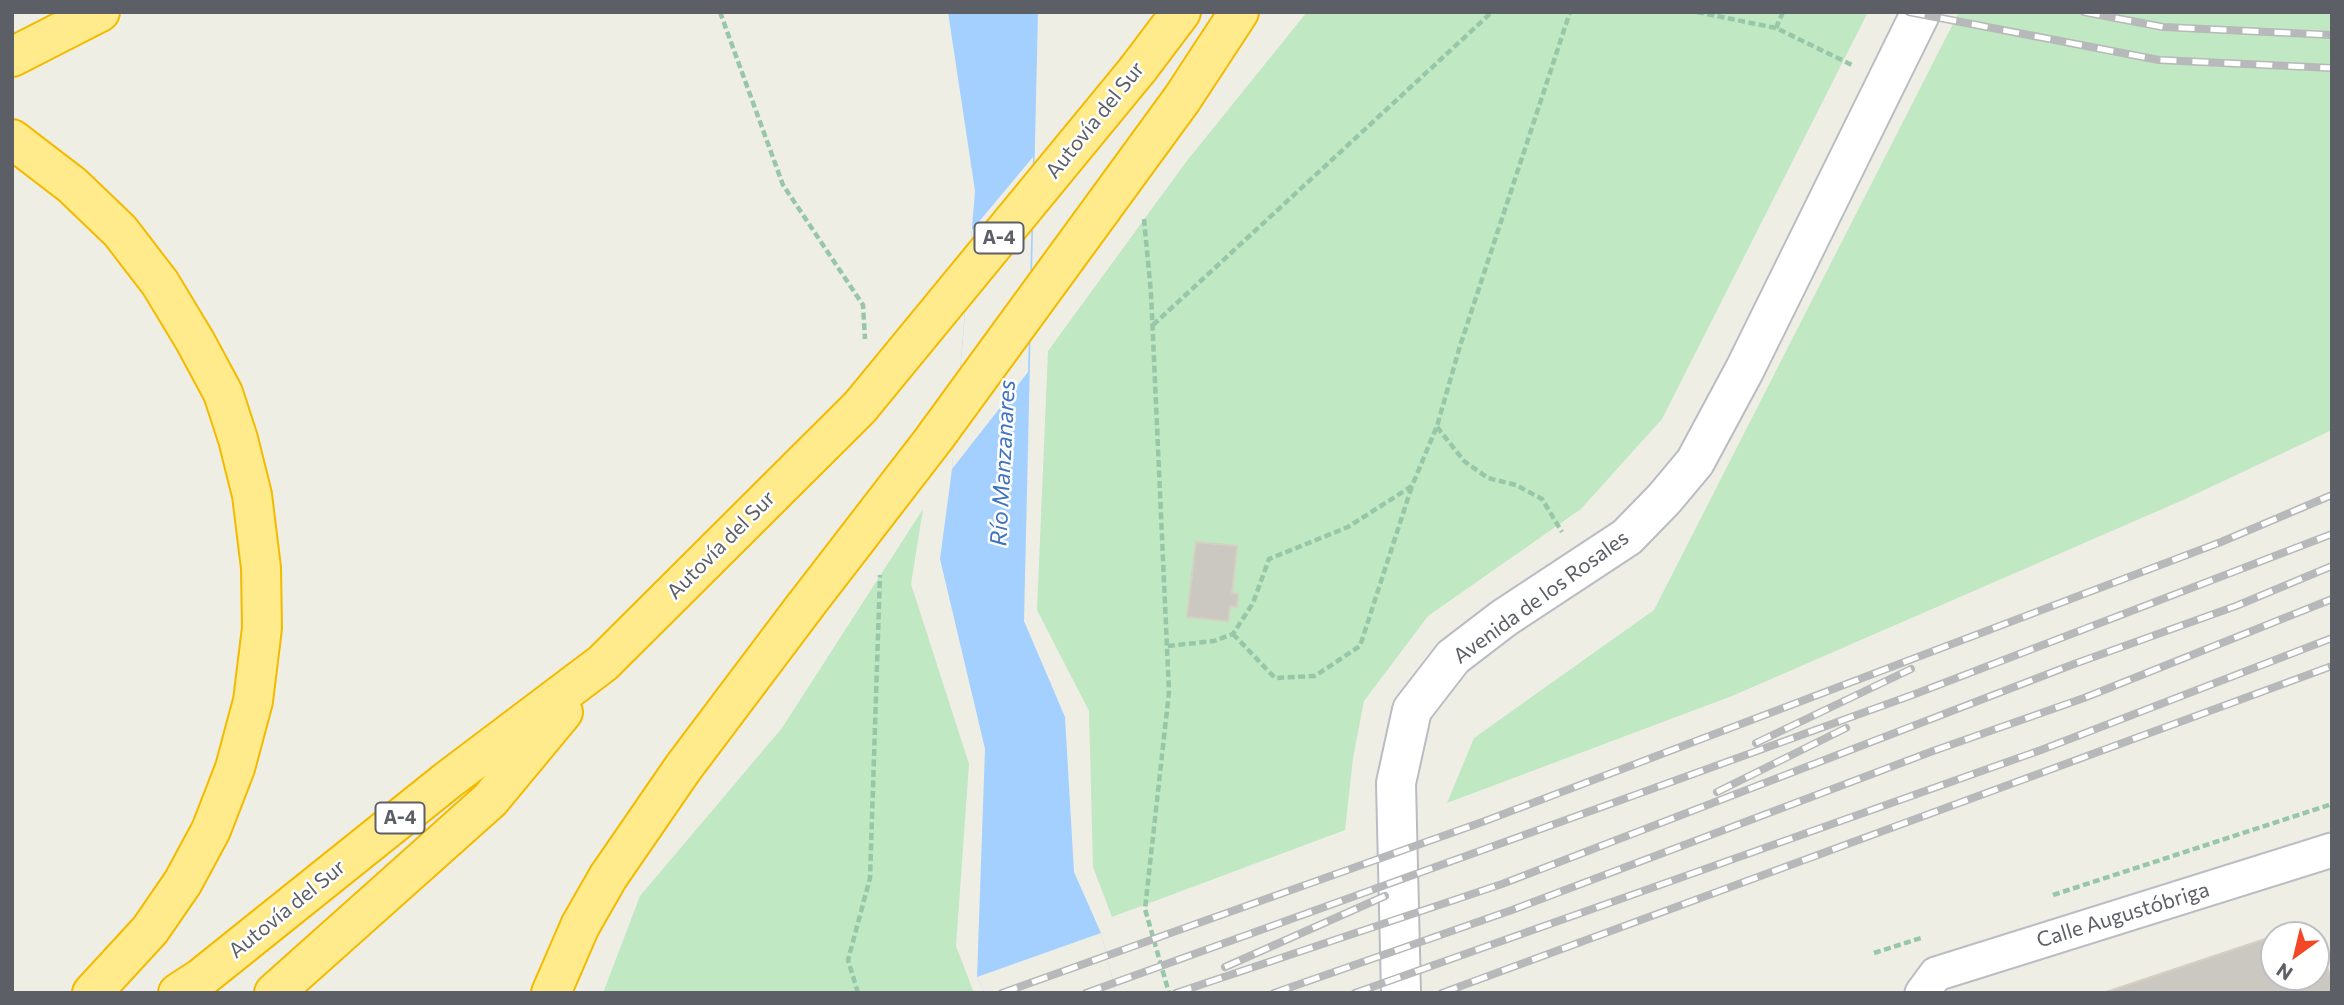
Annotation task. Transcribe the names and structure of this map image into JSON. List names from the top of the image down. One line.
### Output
{"streets":{"highway":["Autovía del Sur","A-4"],"street":["Avenida de los Rosales","Calle Augustóbriga"]},"water":["Río Manzanares"],"north":"bottom left"}
